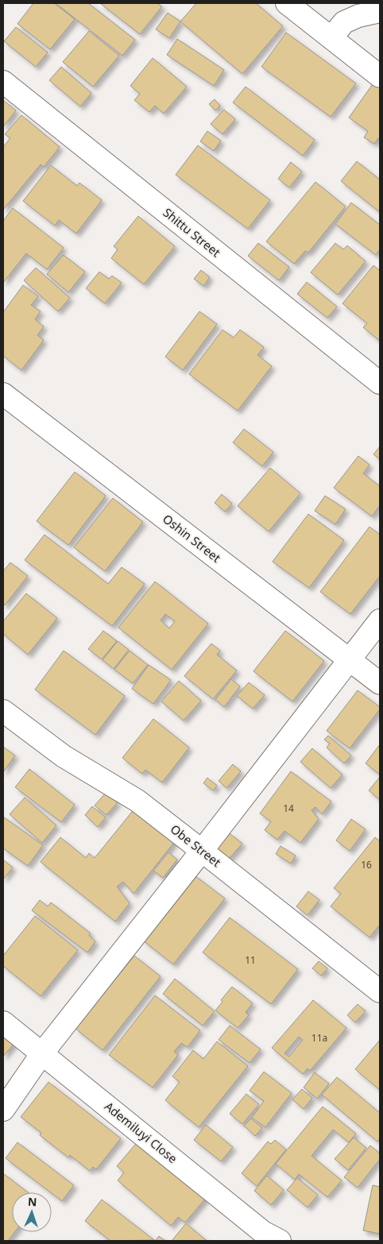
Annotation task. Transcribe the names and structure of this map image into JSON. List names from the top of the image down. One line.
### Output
{"streets":{"street":["Shittu Street","Oshin Street","Obe Street","Ademiluyi Close"]},"house_numbers":["14","16","11","11a"],"north":"top"}
